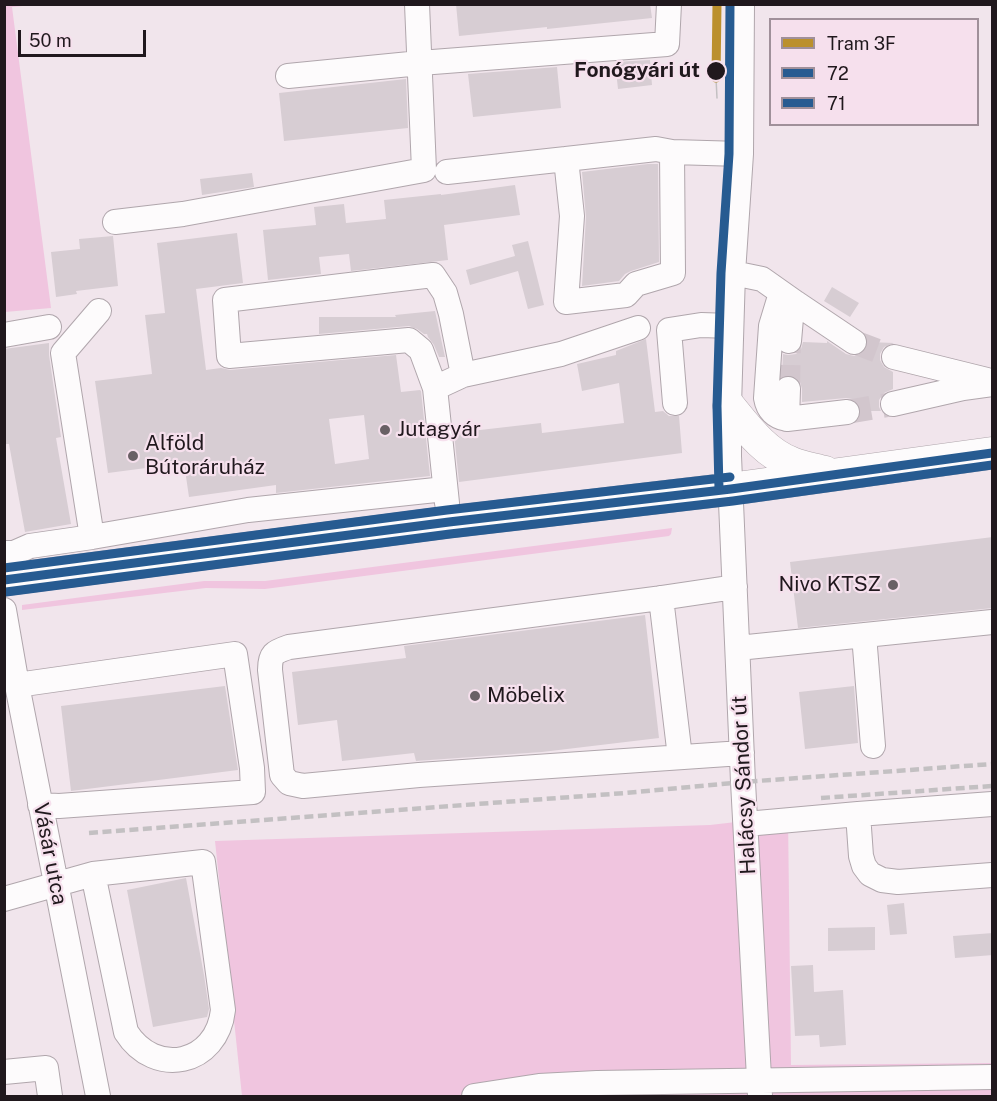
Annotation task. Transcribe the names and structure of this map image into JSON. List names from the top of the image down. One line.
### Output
{"streets":{"street":["Halácsy Sándor út","Vásár utca"]},"places":["Fonógyári út","Jutagyár","Alföld Bútoráruház","Nivo KTSZ","Möbelix"],"lines":["tram line 3F","transit line 72","transit line 71"],"legend":["Tram 3F","72","71"],"scale_bar":"50 m"}
